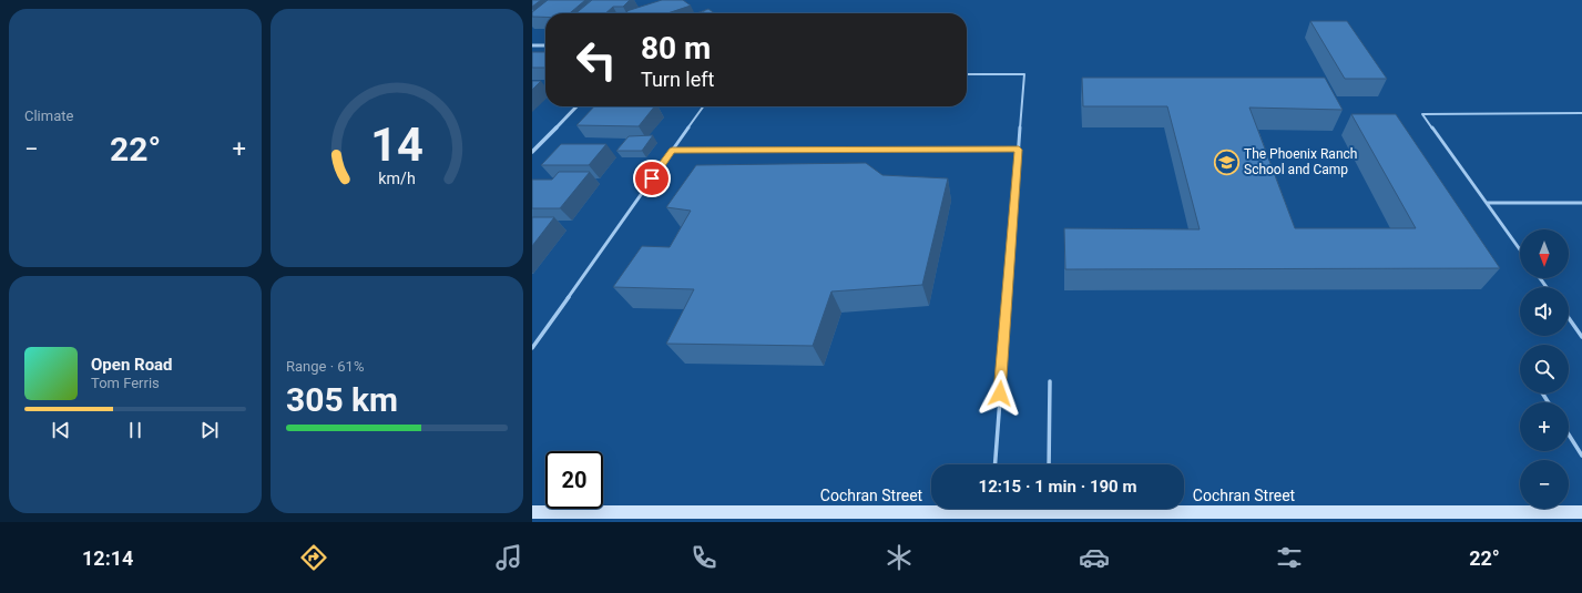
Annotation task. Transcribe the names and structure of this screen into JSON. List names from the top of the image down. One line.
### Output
{"streets":{"main road":["Cochran Street"]},"places":{"school or university":["The Phoenix Ranch School and Camp"]},"north":"bottom","page":{"tile":["Climate",["Range · 61%","305 km"]],"turn":["80 m","Turn left"],"heat":["−","22°","+"],"map_buttons":["+","−"],"song":["Open Road","Tom Ferris"],"limit":"20","trip":"12:15 · 1 min · 190 m","tabs":["12:14","22°"],"gauge":["14","km/h"]}}
